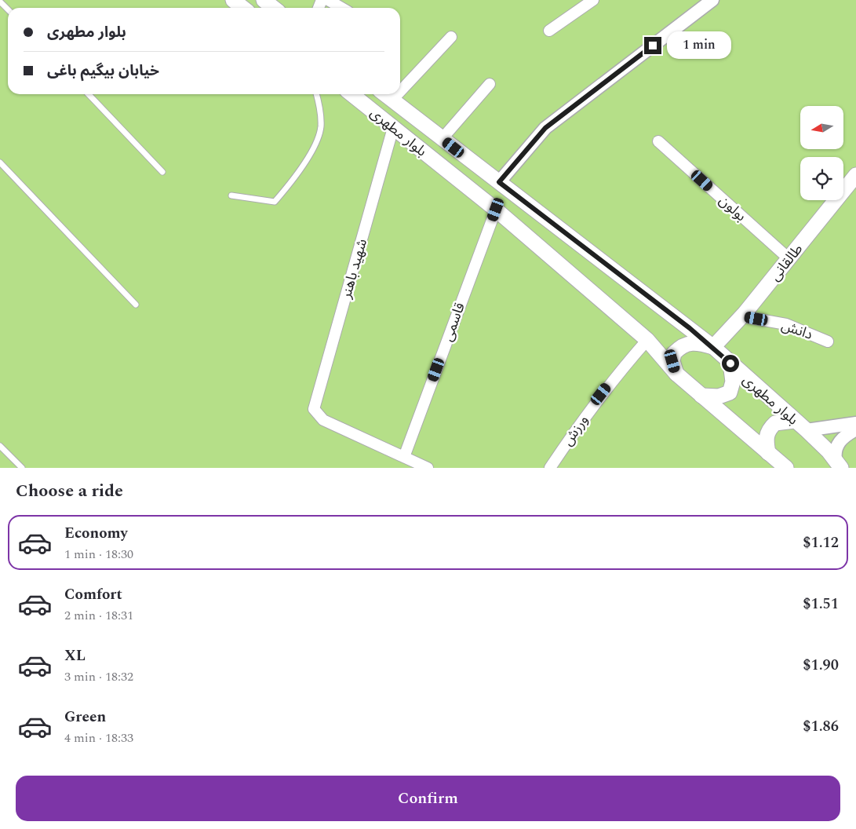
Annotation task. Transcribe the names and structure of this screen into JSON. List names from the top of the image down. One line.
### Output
{"streets":{"main road":["بلوار مطهری","طالقانی"],"street":["بولون","شهید باهنر","قاسمی","دانش","ورزش"]},"crossings":[["بلوار مطهری","طالقانی"],["بلوار مطهری","شهید باهنر"],["بلوار مطهری","قاسمی"],["بلوار مطهری","ورزش"],["بولون","طالقانی"],["طالقانی","دانش"],["شهید باهنر","قاسمی"]],"north":"left","page":{"banner":["بلوار مطهری","خیابان بیگیم باغی"],"bubble":"1 min","heading":"Choose a ride","list":[{"name":"Economy","note":"1 min · 18:30","value":"$1.12"},{"name":"Comfort","note":"2 min · 18:31","value":"$1.51"},{"name":"XL","note":"3 min · 18:32","value":"$1.90"},{"name":"Green","note":"4 min · 18:33","value":"$1.86"}],"buttons":"Confirm"}}
